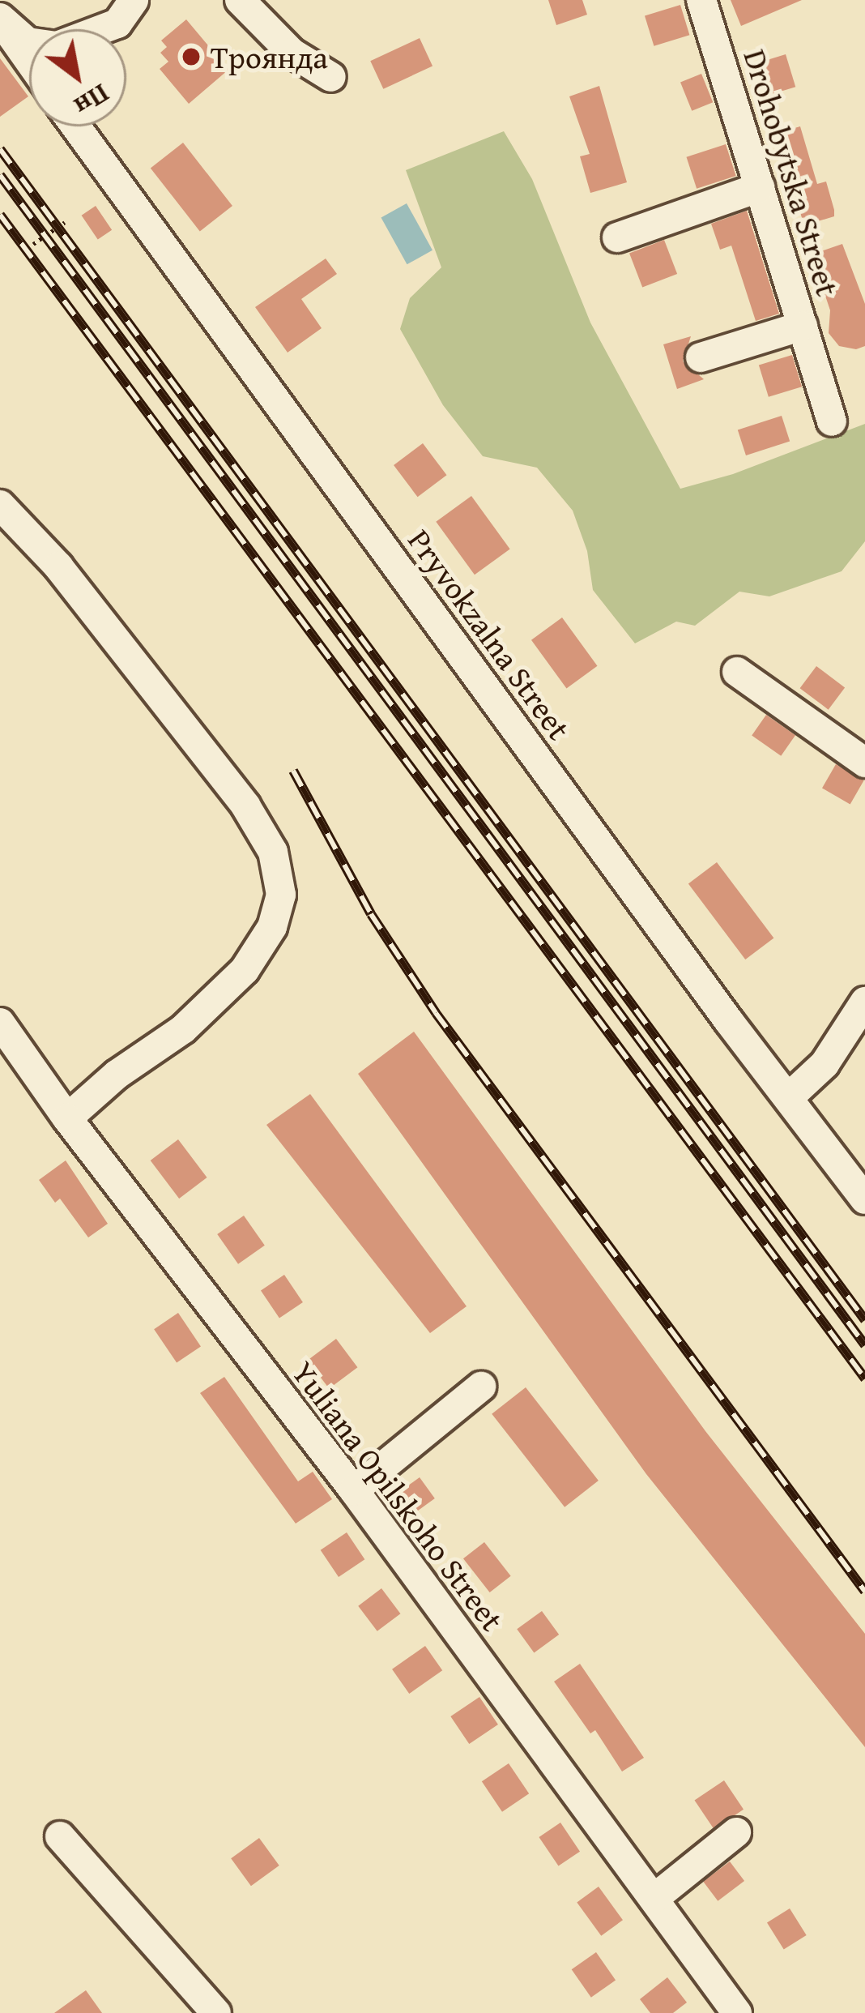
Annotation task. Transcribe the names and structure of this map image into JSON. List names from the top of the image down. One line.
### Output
{"streets":{"street":["Drohobytska Street","Pryvokzalna Street","Yuliana Opilskoho Street"]},"places":["Троянда"],"north":"bottom right"}
